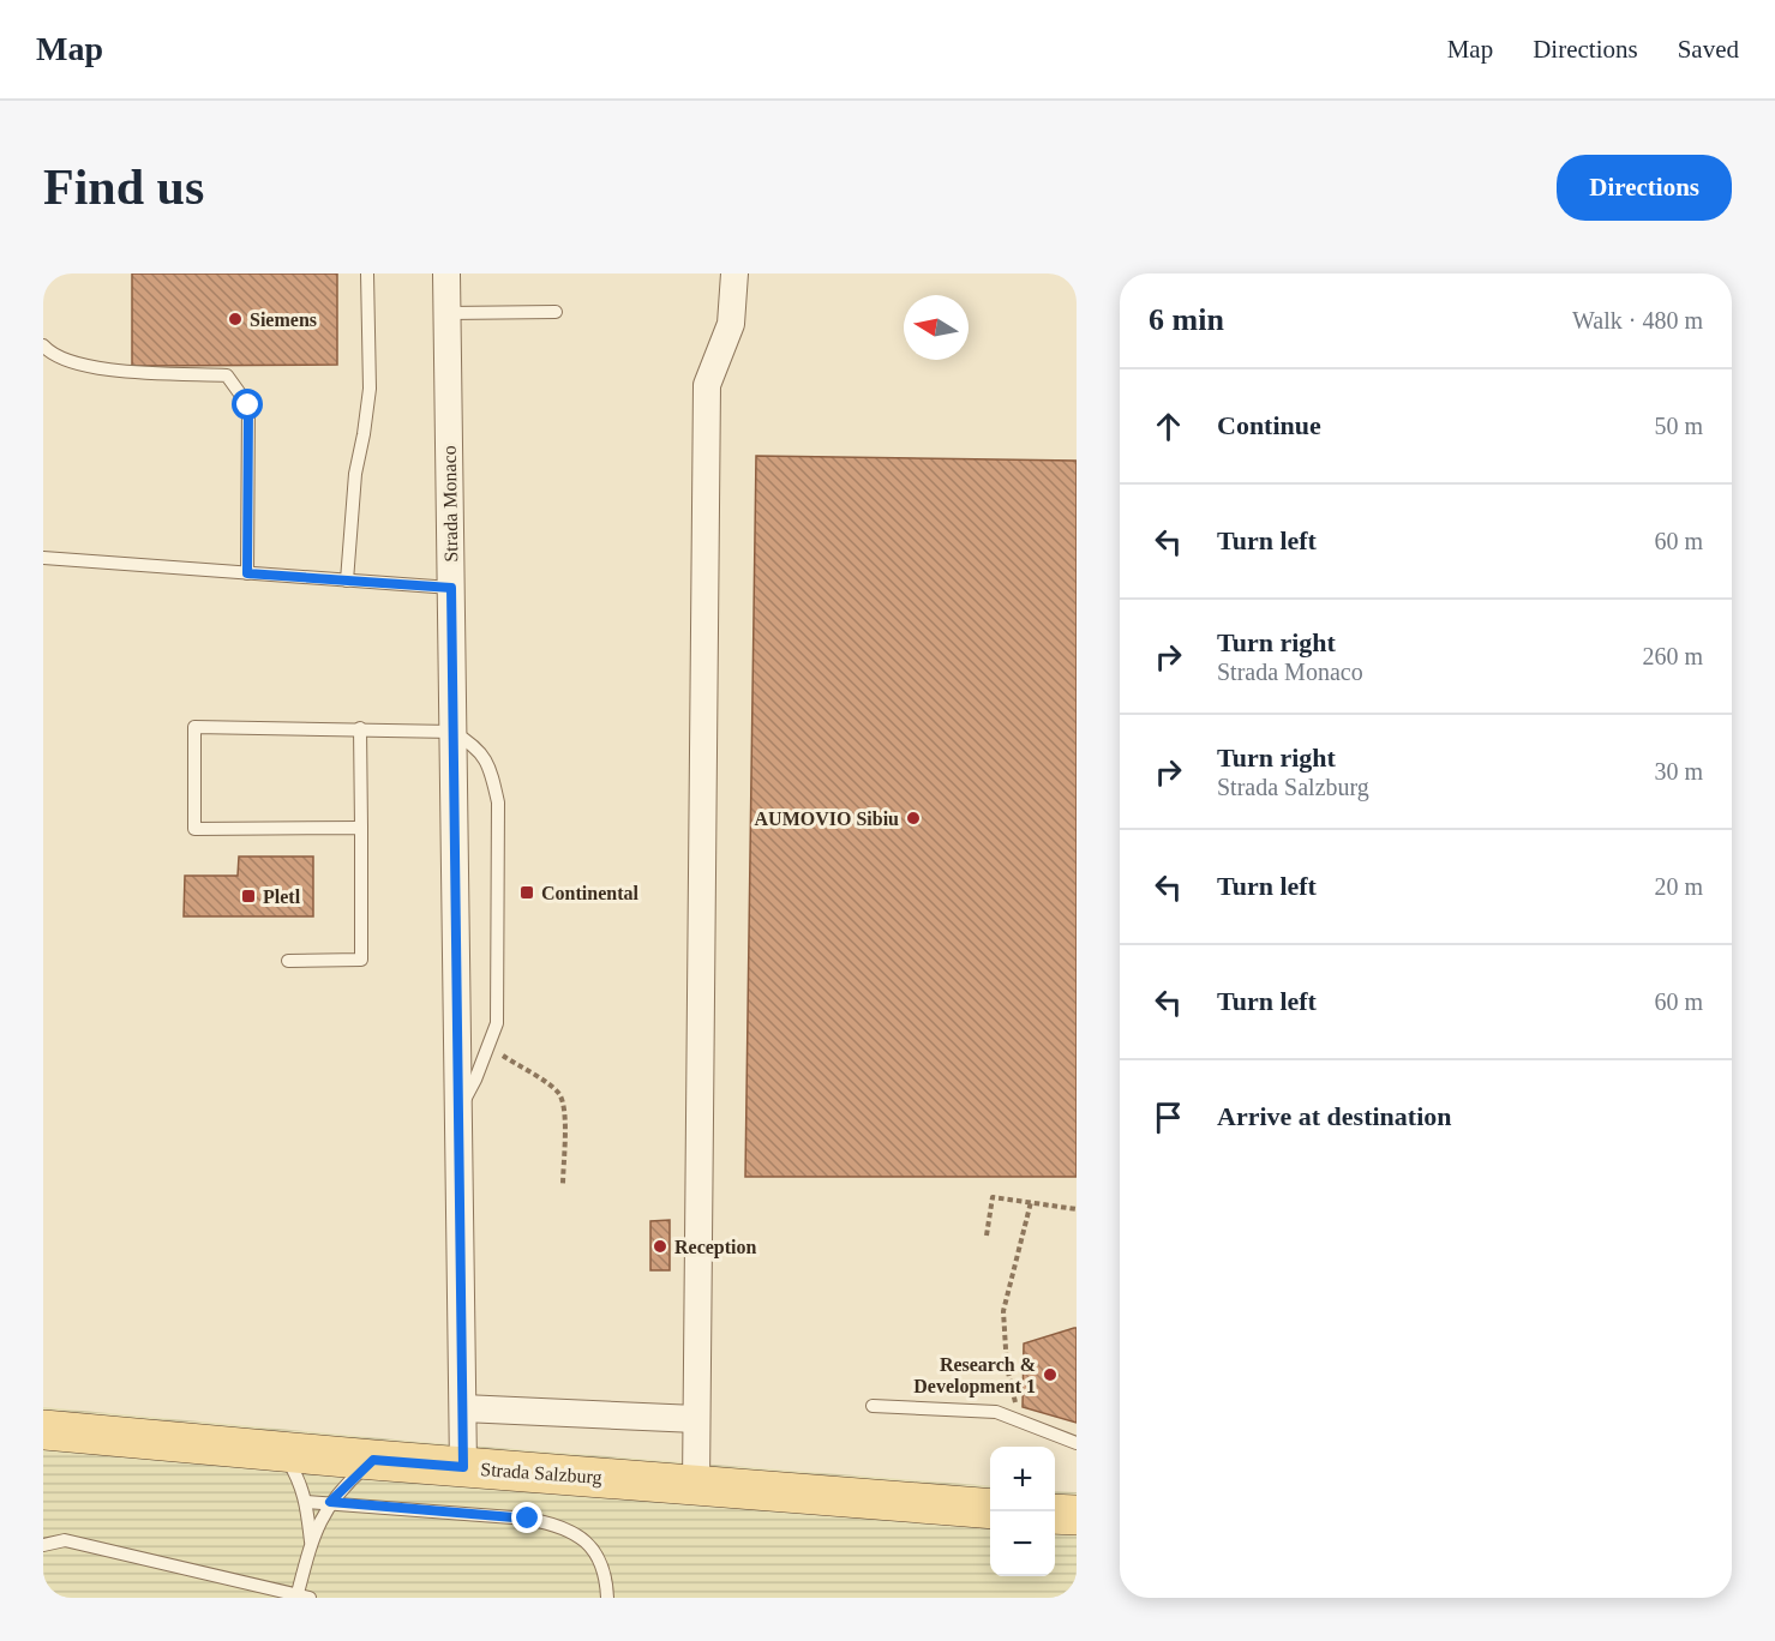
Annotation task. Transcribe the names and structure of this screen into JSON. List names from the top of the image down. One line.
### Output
{"streets":{"main road":["Strada Salzburg"],"street":["Strada Monaco"]},"crossings":[["Strada Monaco","Strada Salzburg"]],"places":{"other":["Siemens","AUMOVIO Sibiu","Reception","Research & Development 1"],"transit":["Continental","Pletl"]},"north":"left","page":{"header":"Map","nav":["Map","Directions","Saved"],"buttons":"Directions","title":"Find us","heading":["6 min","Walk · 480 m"],"list":[["Continue","50 m"],["Turn left","60 m"],["Turn right","Strada Monaco","260 m"],["Turn right","Strada Salzburg","30 m"],["Turn left","20 m"],["Turn left","60 m"],"Arrive at destination"],"map_buttons":["+","−"]}}
